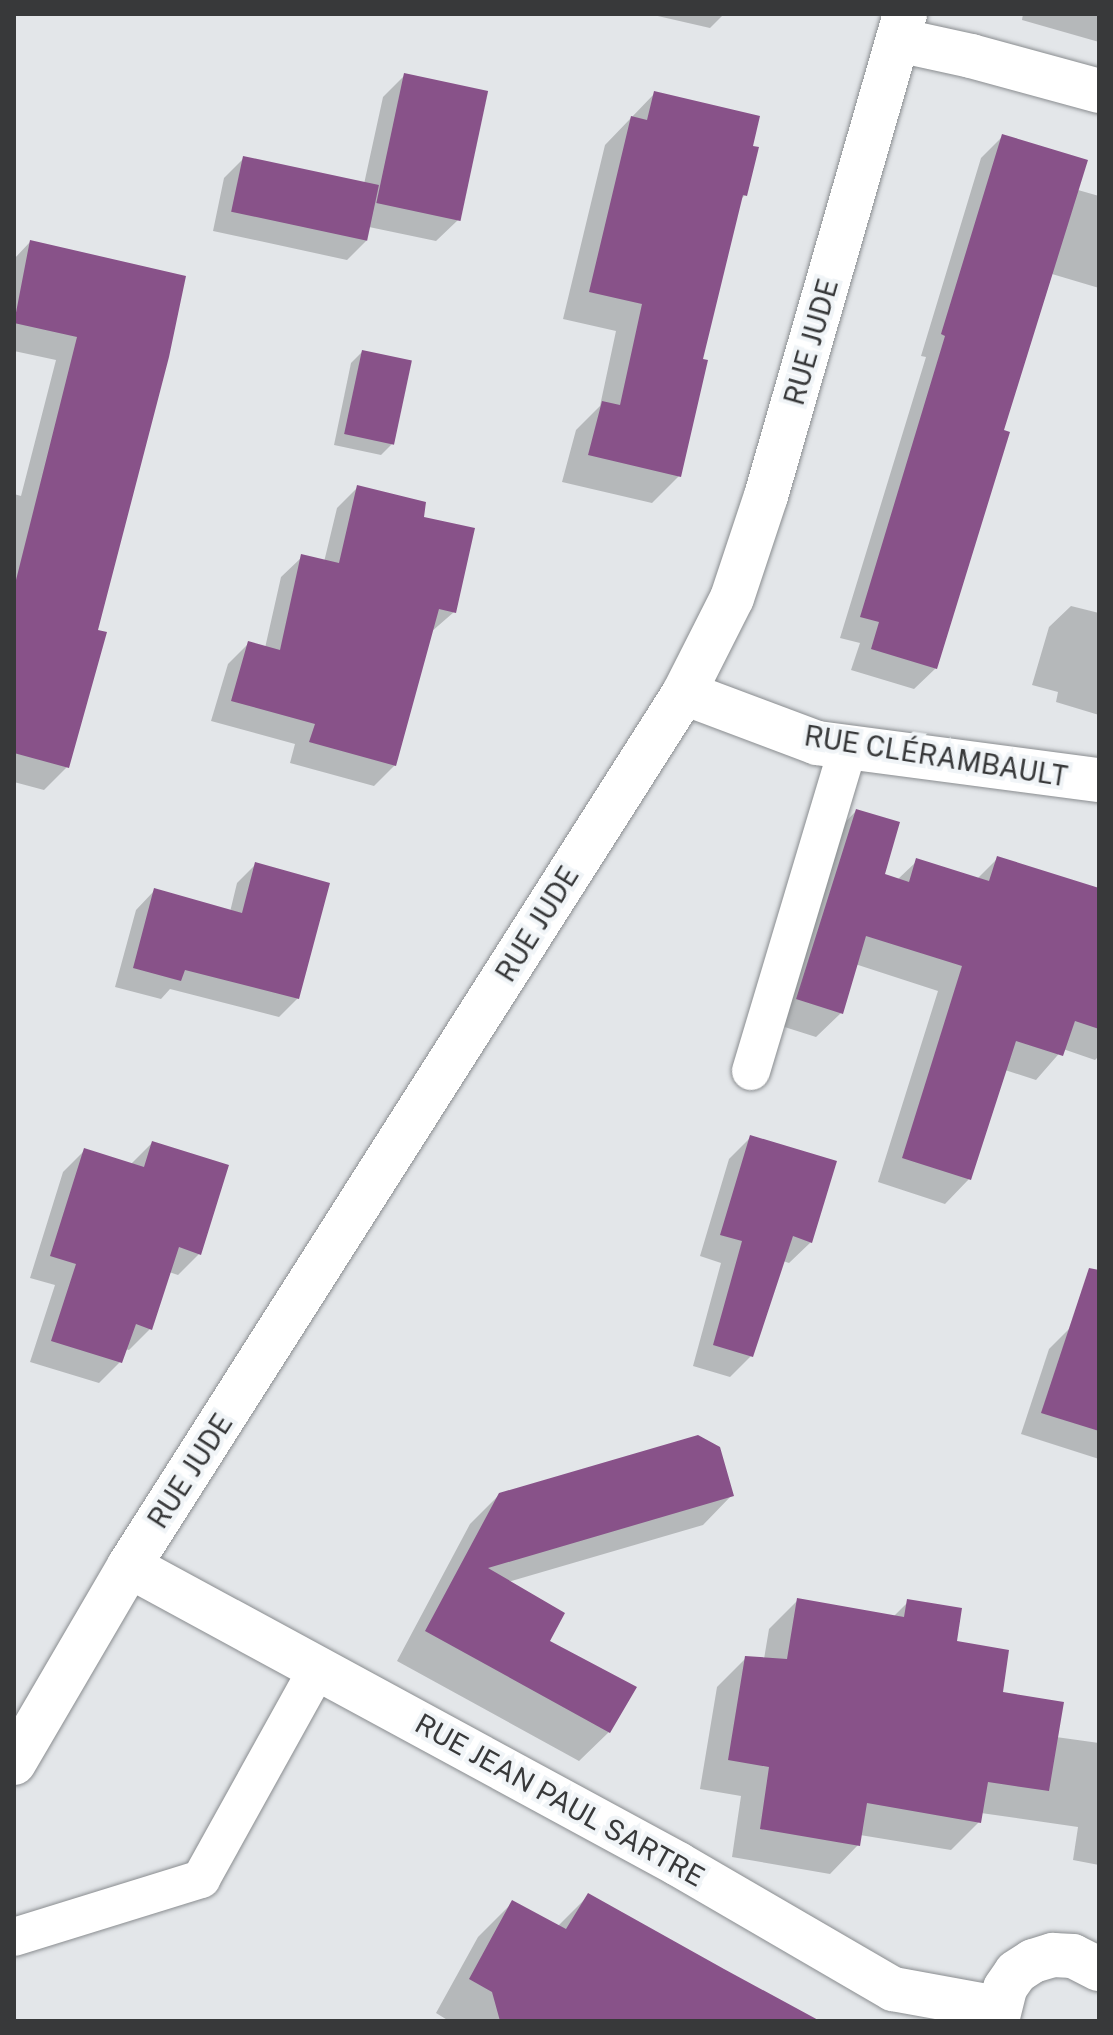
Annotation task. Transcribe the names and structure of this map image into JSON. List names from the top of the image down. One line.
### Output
{"streets":{"street":["RUE JUDE","RUE CLÉRAMBAULT","RUE JEAN PAUL SARTRE"]},"crossings":[["RUE JUDE","RUE CLÉRAMBAULT"],["RUE JUDE","RUE JEAN PAUL SARTRE"]]}
